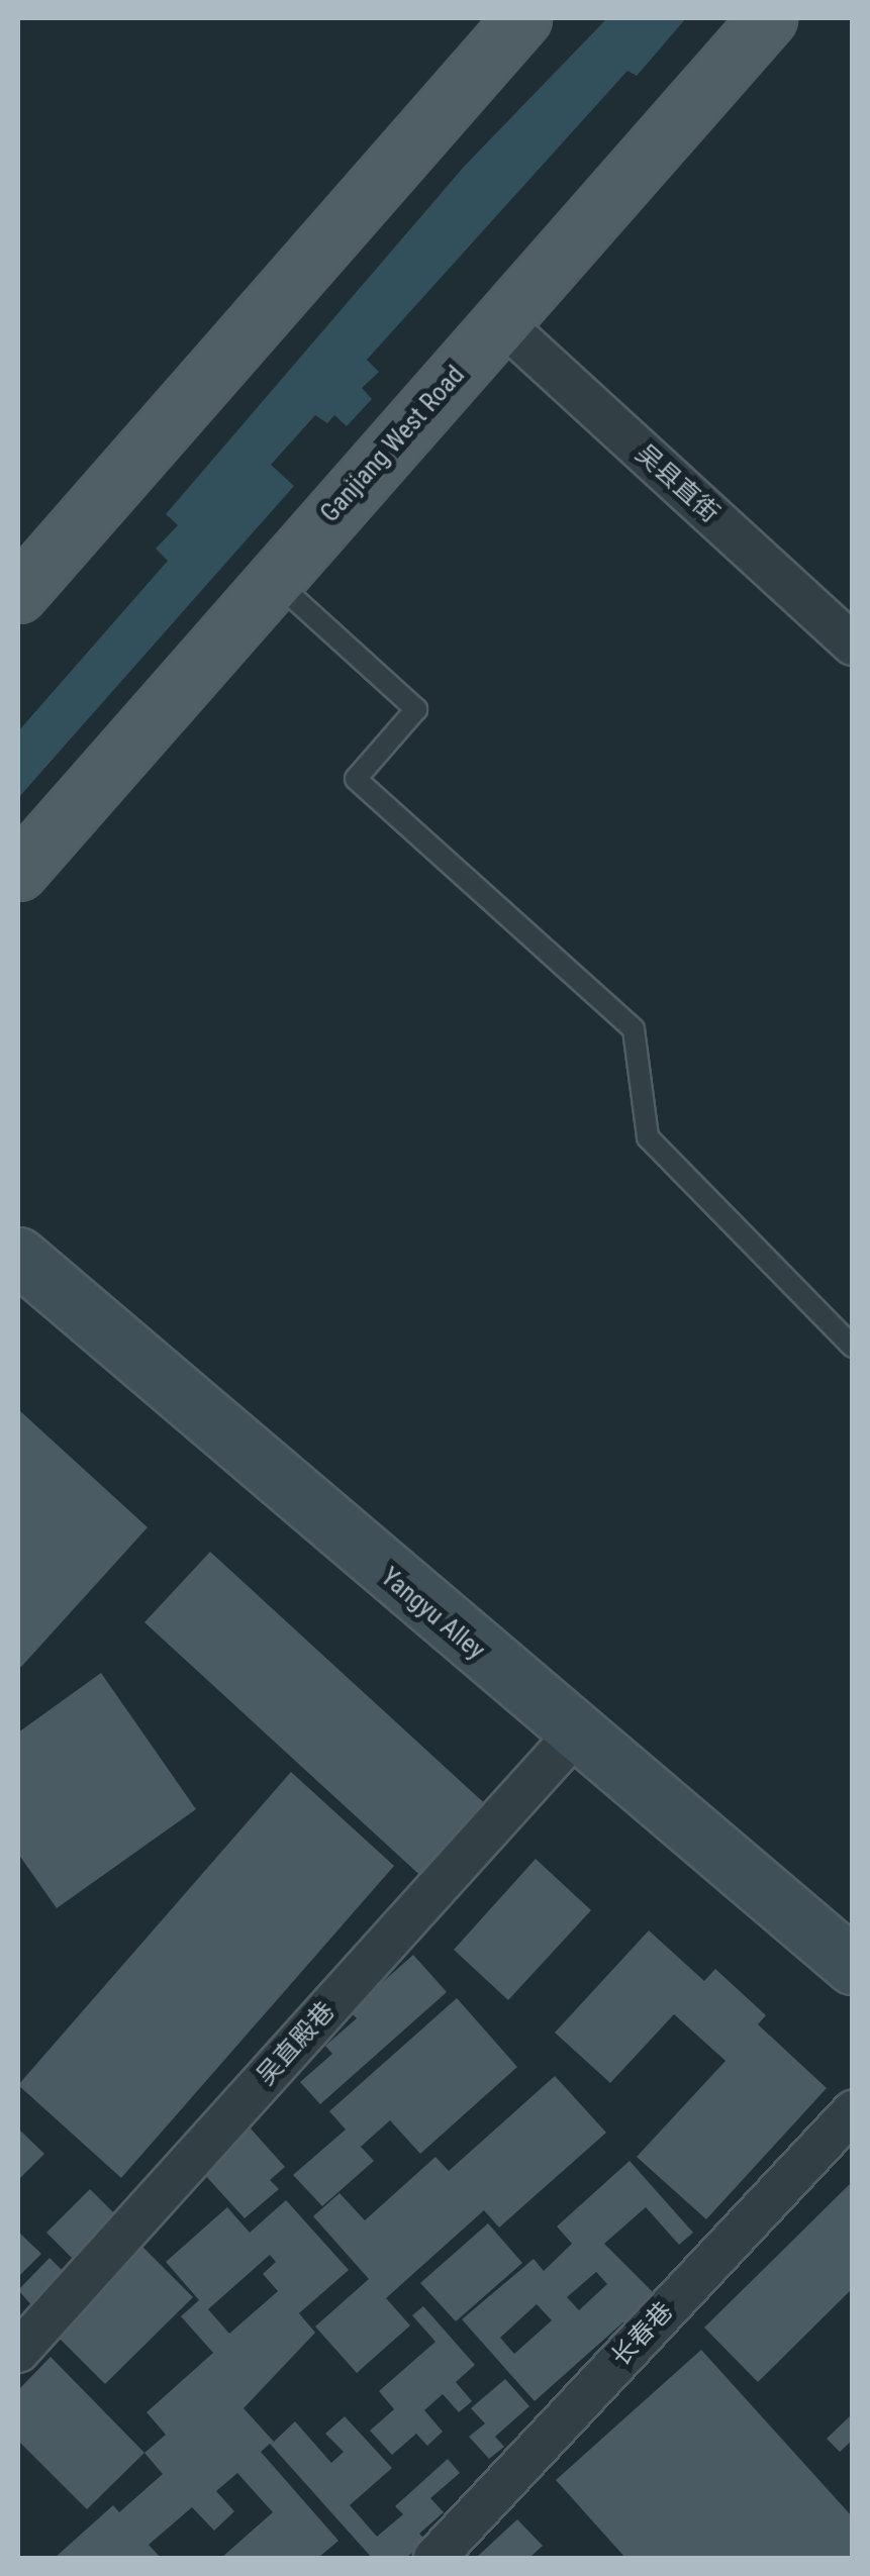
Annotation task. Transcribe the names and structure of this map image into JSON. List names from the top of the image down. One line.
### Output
{"streets":{"main road":["Ganjiang West Road","Yangyu Alley"],"street":["吴县直街","吴直殿巷","长春巷"]},"crossings":[["Ganjiang West Road","吴县直街"],["Yangyu Alley","吴直殿巷"]]}
